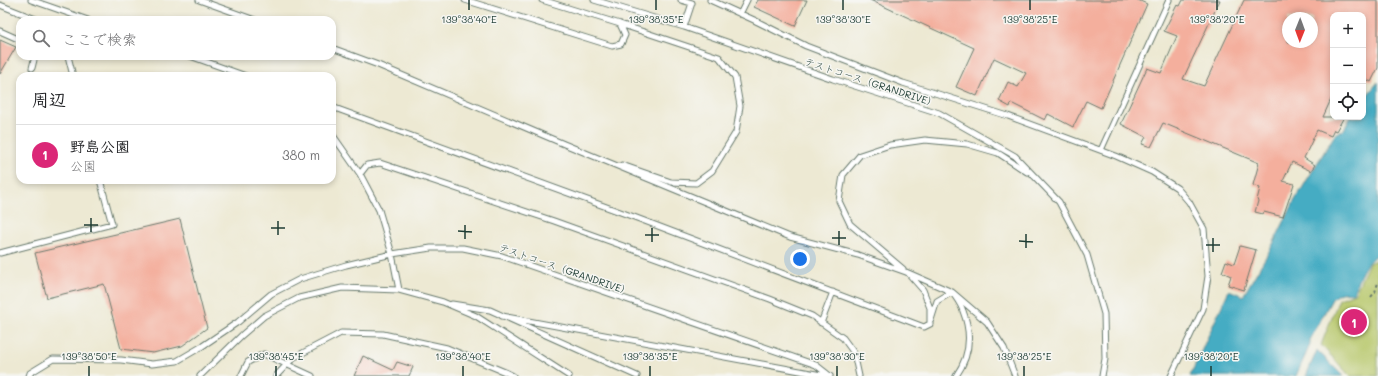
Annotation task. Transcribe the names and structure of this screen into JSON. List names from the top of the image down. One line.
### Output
{"streets":{"lane":["テストコース（GRANDRIVE）"]},"north":"bottom","page":{"map_buttons":["+","−"],"search":"ここで検索","heading":"周辺","list":[{"mark":"1","name":"野島公園","note":"公園","value":"380 m"}],"pins":"1"},"coordinates":["139°38'40\"E","139°38'35\"E","139°38'30\"E","139°38'25\"E","139°38'20\"E","139°38'50\"E","139°38'45\"E"]}
